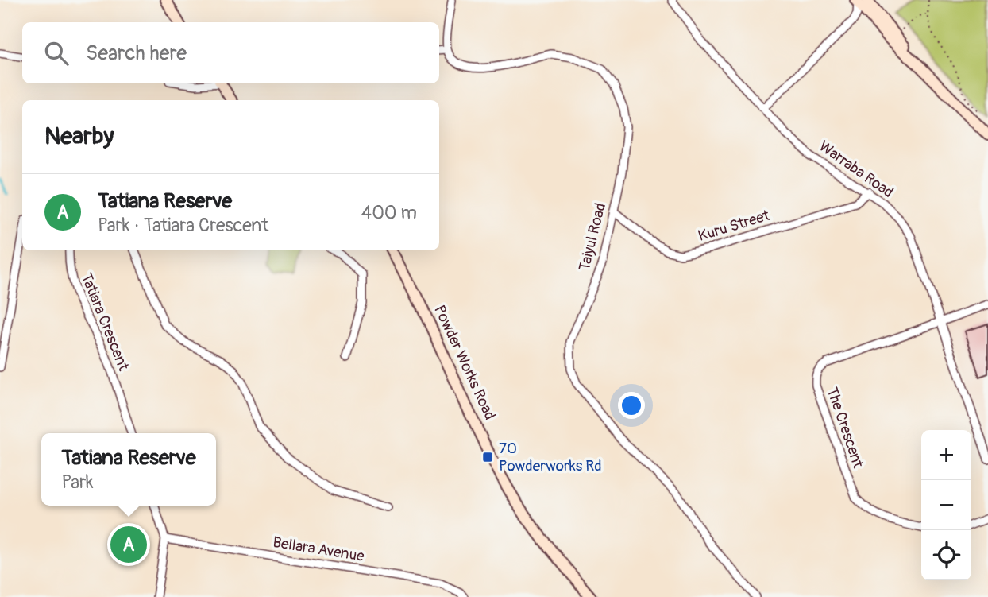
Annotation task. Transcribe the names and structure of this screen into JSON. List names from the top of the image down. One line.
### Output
{"streets":{"main road":["Powder Works Road"],"street":["Warraba Road","Kuru Street","Taiyul Road","Tatiara Crescent","The Crescent","Bellara Avenue"]},"crossings":[["Warraba Road","Kuru Street"],["Warraba Road","The Crescent"],["Kuru Street","Taiyul Road"]],"places":{"transit":["70 Powderworks Rd"]},"page":{"search":"Search here","heading":"Nearby","list":[{"mark":"A","name":"Tatiana Reserve","note":"Park · Tatiara Crescent","value":"400 m"}],"map_buttons":["+","−"],"popup":["Tatiana Reserve","Park"],"pins":"A"}}
